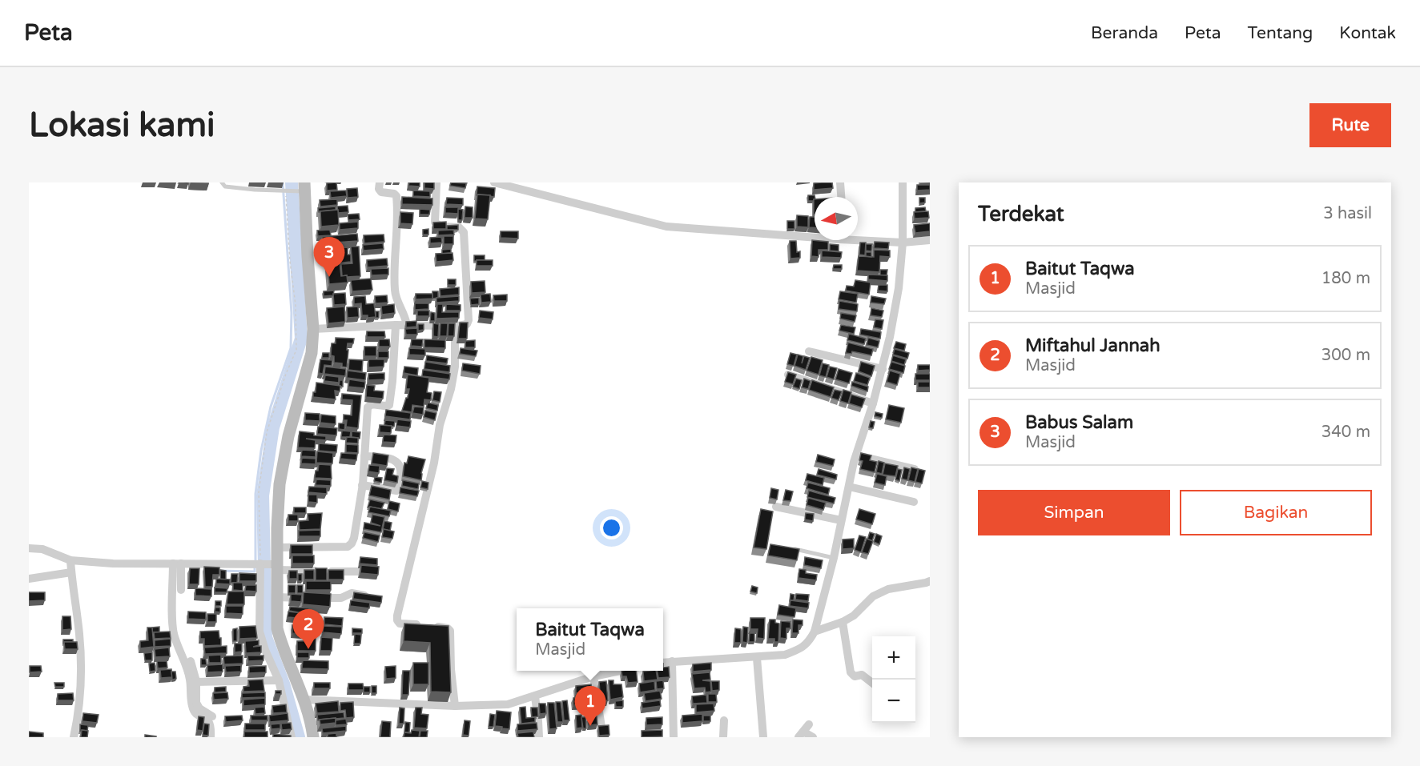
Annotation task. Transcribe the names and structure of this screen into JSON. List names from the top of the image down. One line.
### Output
{"north":"left","page":{"header":"Peta","nav":["Beranda","Peta","Tentang","Kontak"],"buttons":["Rute",["Simpan","Bagikan"]],"title":"Lokasi kami","heading":["Terdekat","3 hasil"],"pins":["3","2","1"],"list":[{"mark":"1","name":"Baitut Taqwa","note":"Masjid","value":"180 m"},{"mark":"2","name":"Miftahul Jannah","note":"Masjid","value":"300 m"},{"mark":"3","name":"Babus Salam","note":"Masjid","value":"340 m"}],"popup":["Baitut Taqwa","Masjid"],"map_buttons":["+","−"]}}
